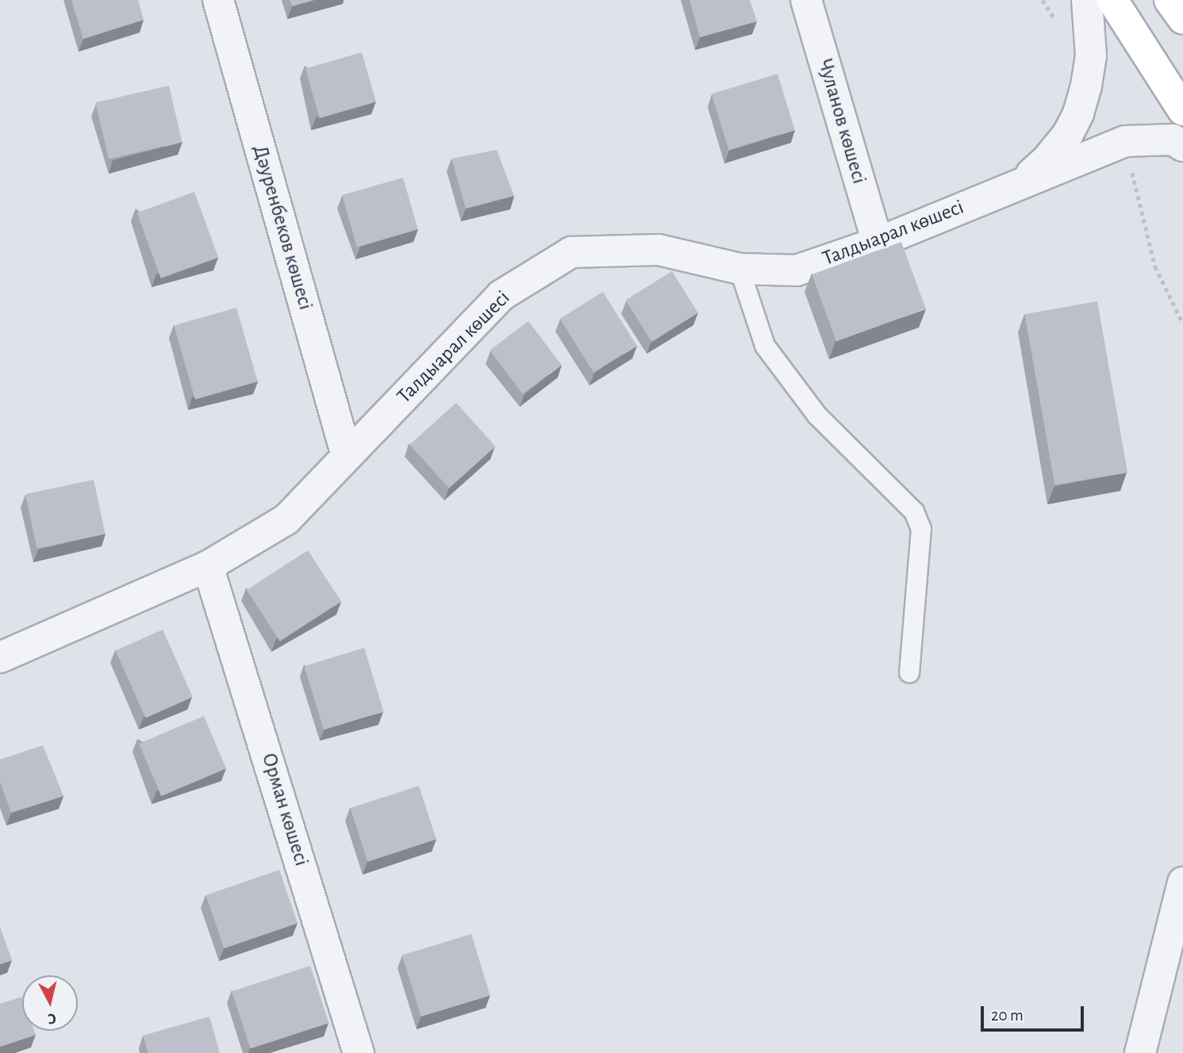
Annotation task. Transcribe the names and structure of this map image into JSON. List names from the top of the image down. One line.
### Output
{"streets":{"street":["Чуланов көшесі","Дәуренбеков көшесі","Талдыарал көшесі","Орман көшесі"]},"crossings":[["Чуланов көшесі","Талдыарал көшесі"],["Дәуренбеков көшесі","Талдыарал көшесі"],["Талдыарал көшесі","Орман көшесі"]],"scale_bar":"20 m","north":"bottom"}
